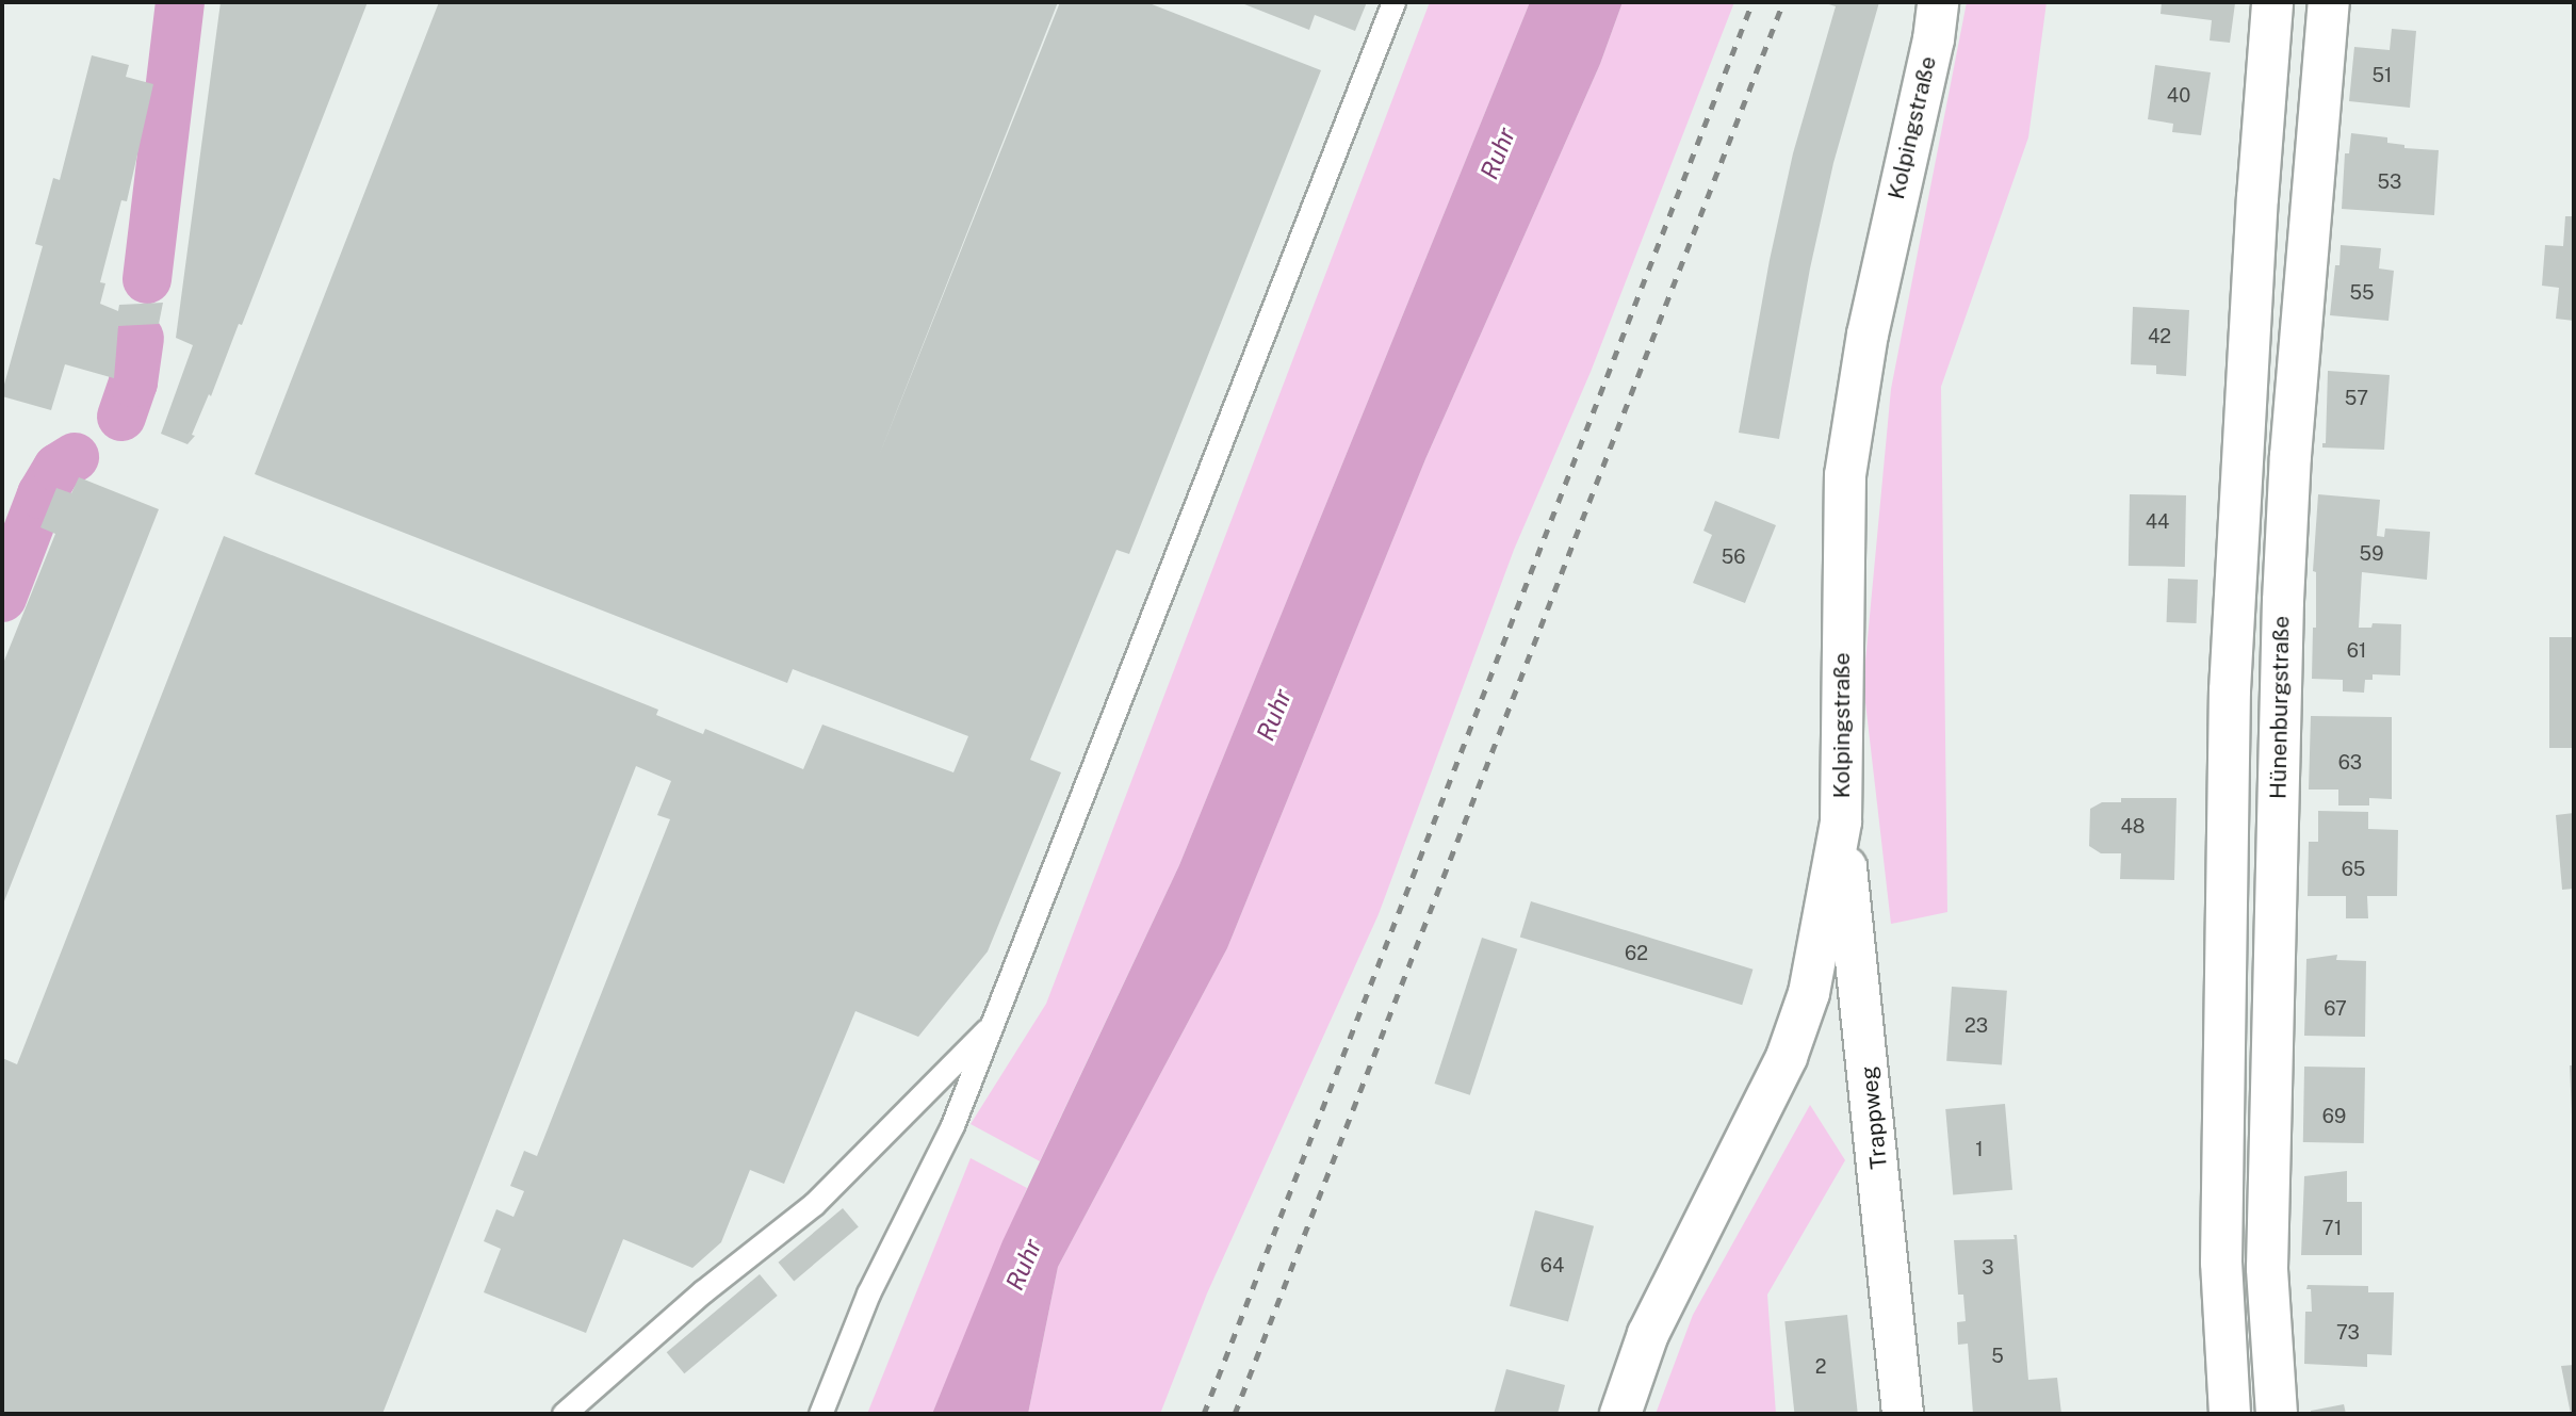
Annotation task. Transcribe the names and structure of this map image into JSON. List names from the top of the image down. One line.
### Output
{"streets":{"street":["Kolpingstraße","Hünenburgstraße","Trappweg"]},"crossings":[["Kolpingstraße","Trappweg"]],"water":["Ruhr"],"house_numbers":["51","40","53","55","42","57","44","59","56","61","63","48","65","62","67","23","69","1","71","64","3","73","5","2"]}
